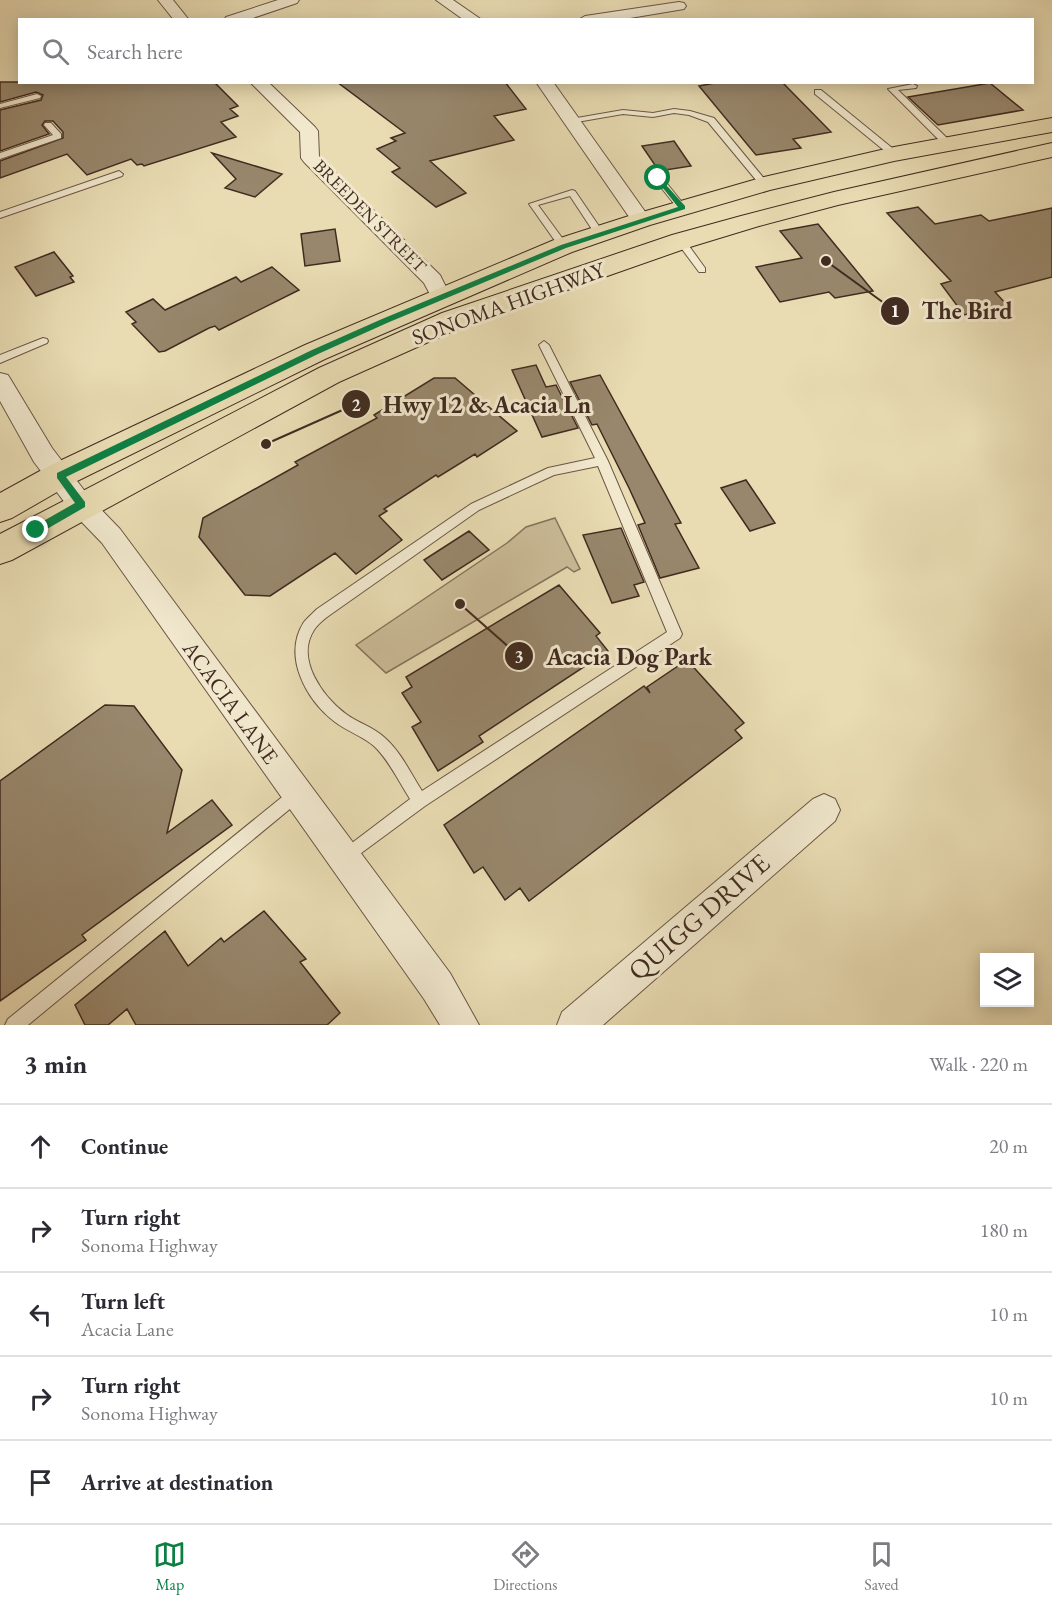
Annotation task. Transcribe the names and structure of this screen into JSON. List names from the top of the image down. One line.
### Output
{"streets":{"main road":["SONOMA HIGHWAY"],"street":["BREEDEN STREET","ACACIA LANE","QUIGG DRIVE"]},"crossings":[["BREEDEN STREET","SONOMA HIGHWAY"],["SONOMA HIGHWAY","ACACIA LANE"]],"places":["The Bird","Hwy 12 & Acacia Ln","Acacia Dog Park"],"page":{"search":"Search here","heading":["3 min","Walk · 220 m"],"list":[["Continue","20 m"],["Turn right","Sonoma Highway","180 m"],["Turn left","Acacia Lane","10 m"],["Turn right","Sonoma Highway","10 m"],"Arrive at destination"],"nav":["Map","Directions","Saved"]}}
